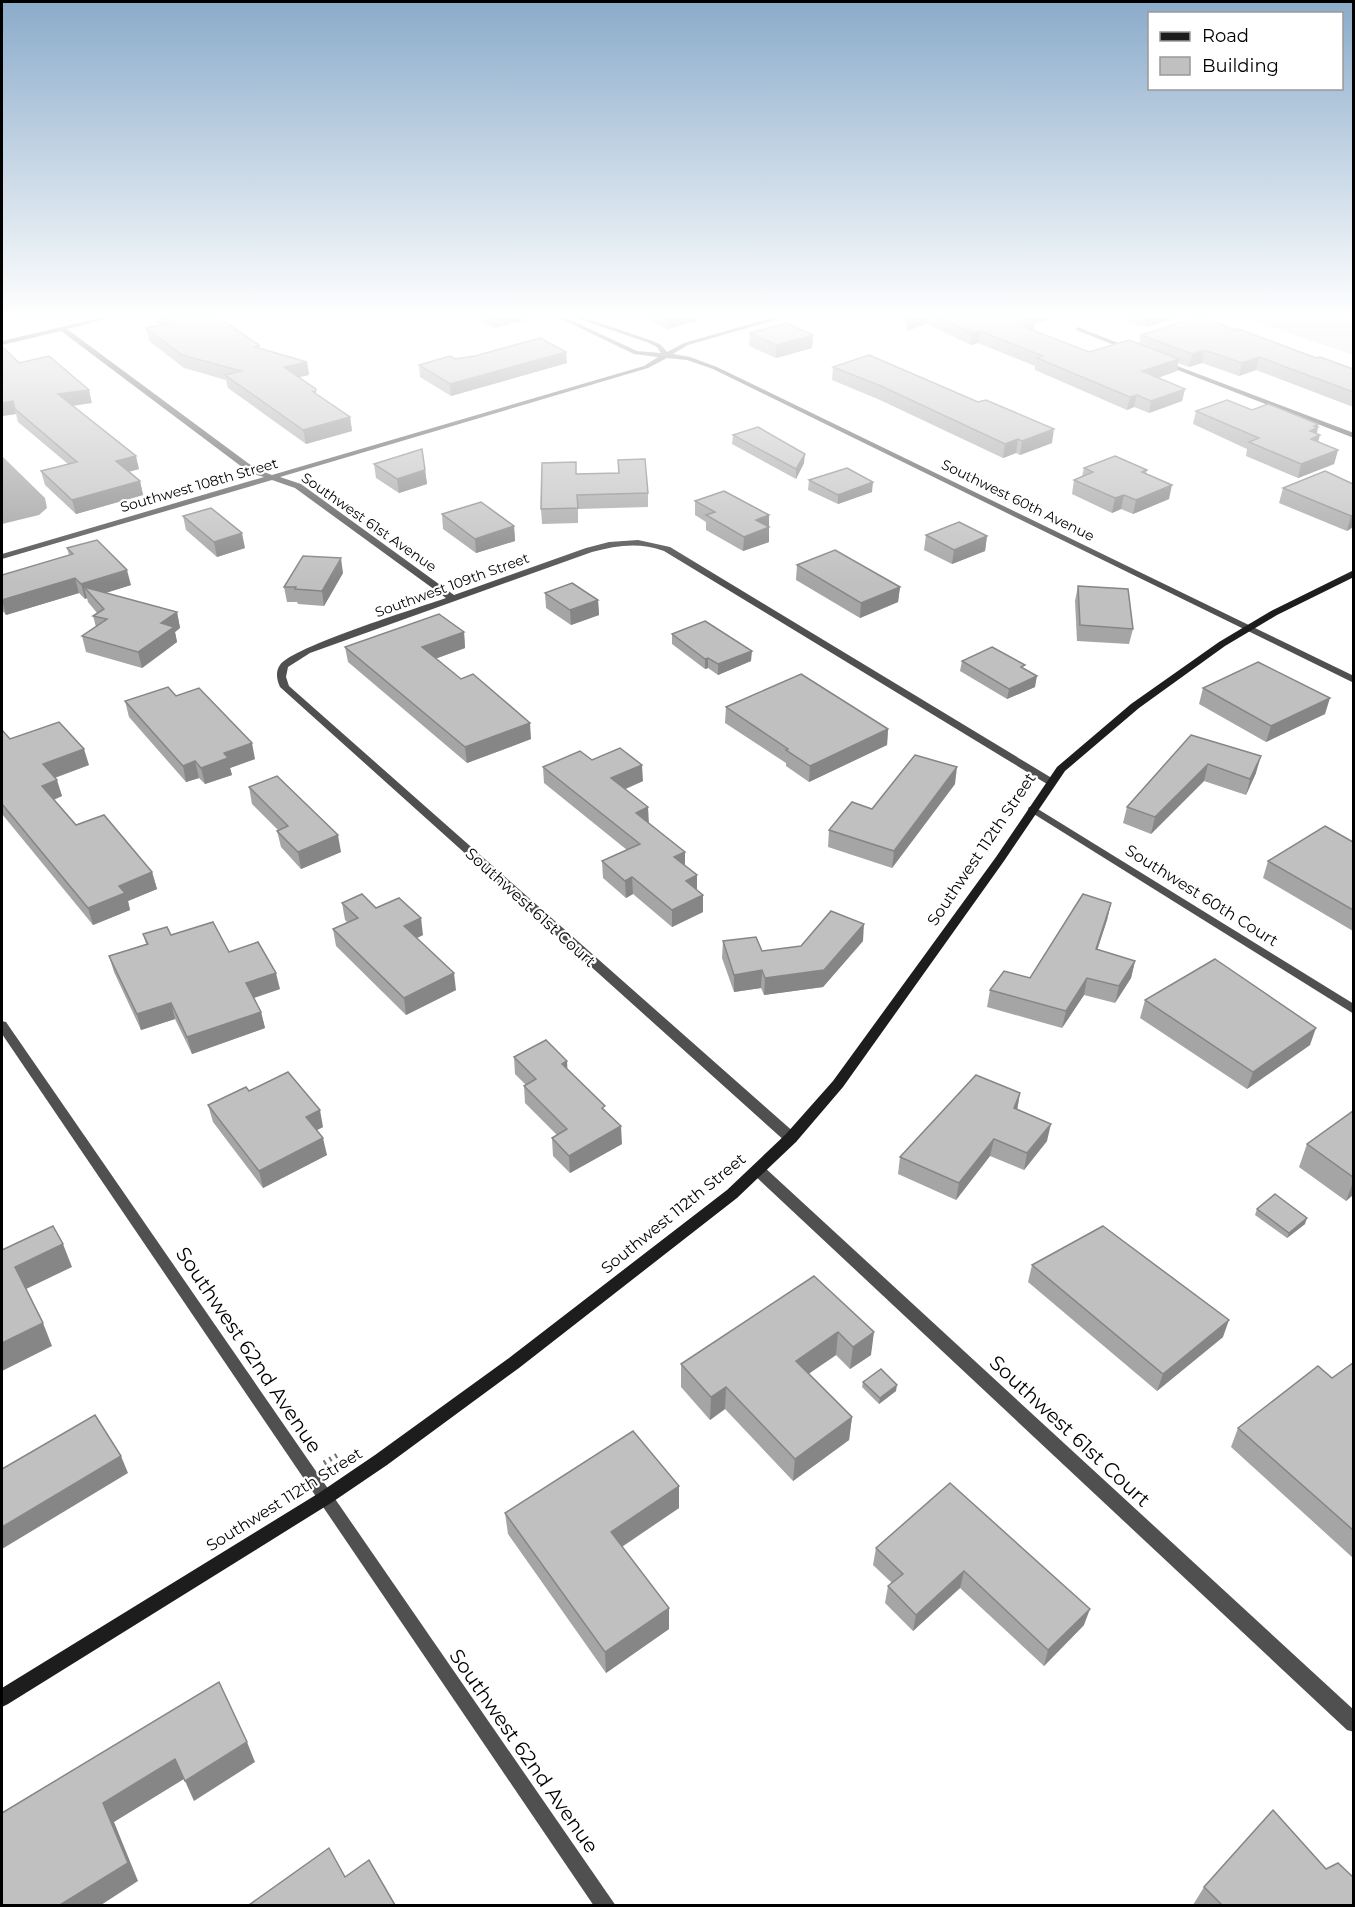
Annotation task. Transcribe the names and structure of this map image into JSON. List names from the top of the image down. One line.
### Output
{"streets":{"main road":["Southwest 112th Street"],"street":["Southwest 108th Street","Southwest 60th Avenue","Southwest 61st Avenue","Southwest 109th Street","Southwest 60th Court","Southwest 61st Court","Southwest 62nd Avenue"]},"crossings":[["Southwest 108th Street","Southwest 61st Avenue"],["Southwest 60th Avenue","Southwest 112th Street"],["Southwest 61st Avenue","Southwest 109th Street"],["Southwest 109th Street","Southwest 112th Street"],["Southwest 109th Street","Southwest 61st Court"],["Southwest 112th Street","Southwest 60th Court"],["Southwest 112th Street","Southwest 61st Court"],["Southwest 112th Street","Southwest 62nd Avenue"]],"legend":["Road","Building"]}
